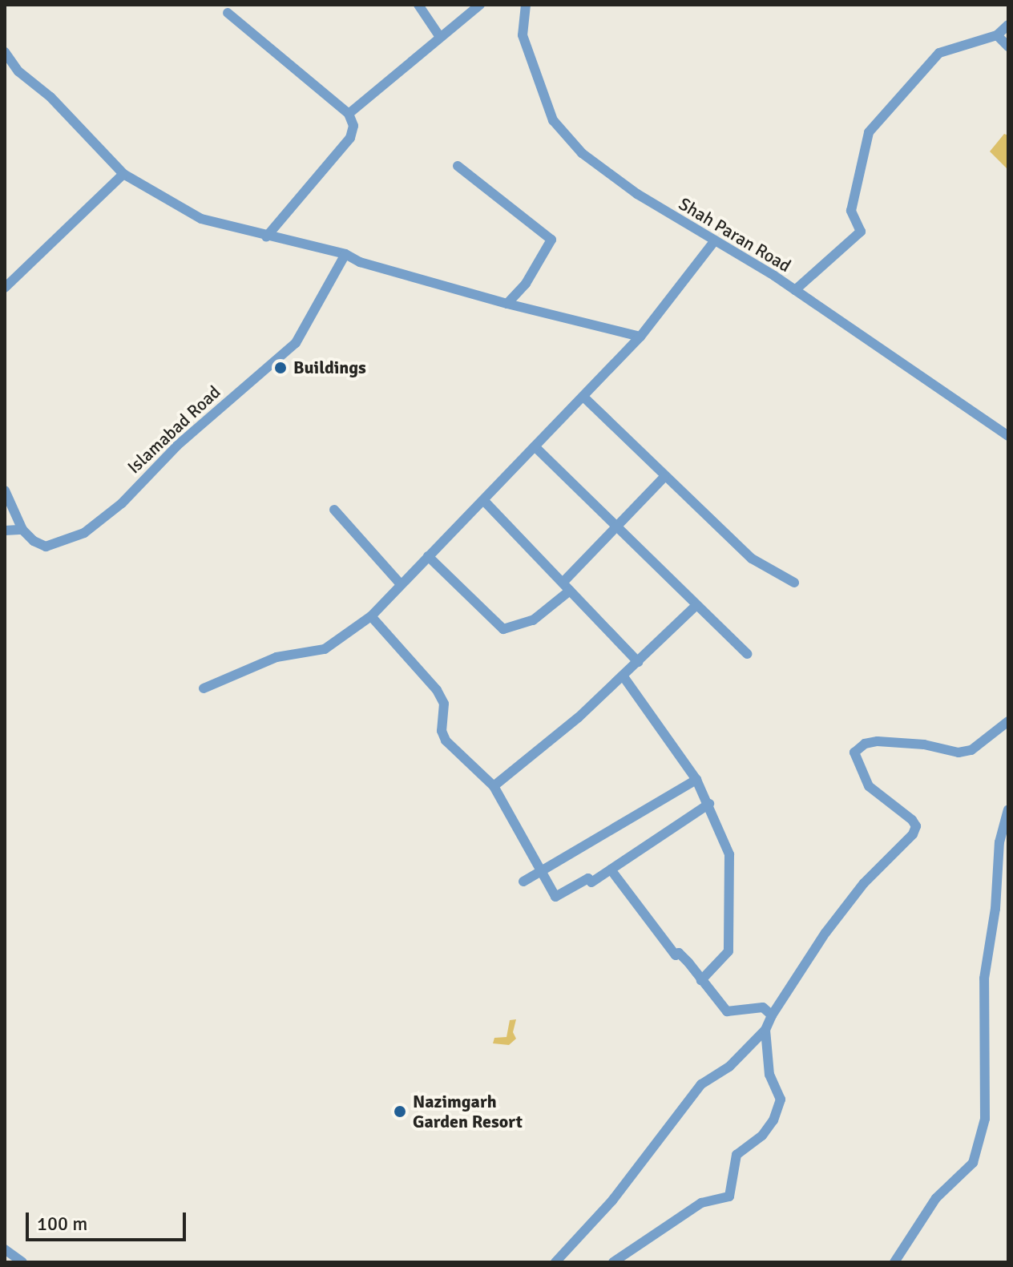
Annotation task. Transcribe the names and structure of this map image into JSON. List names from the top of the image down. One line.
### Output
{"streets":{"street":["Shah Paran Road","Islamabad Road"]},"places":["Buildings","Nazimgarh Garden Resort"],"scale_bar":"100 m"}
